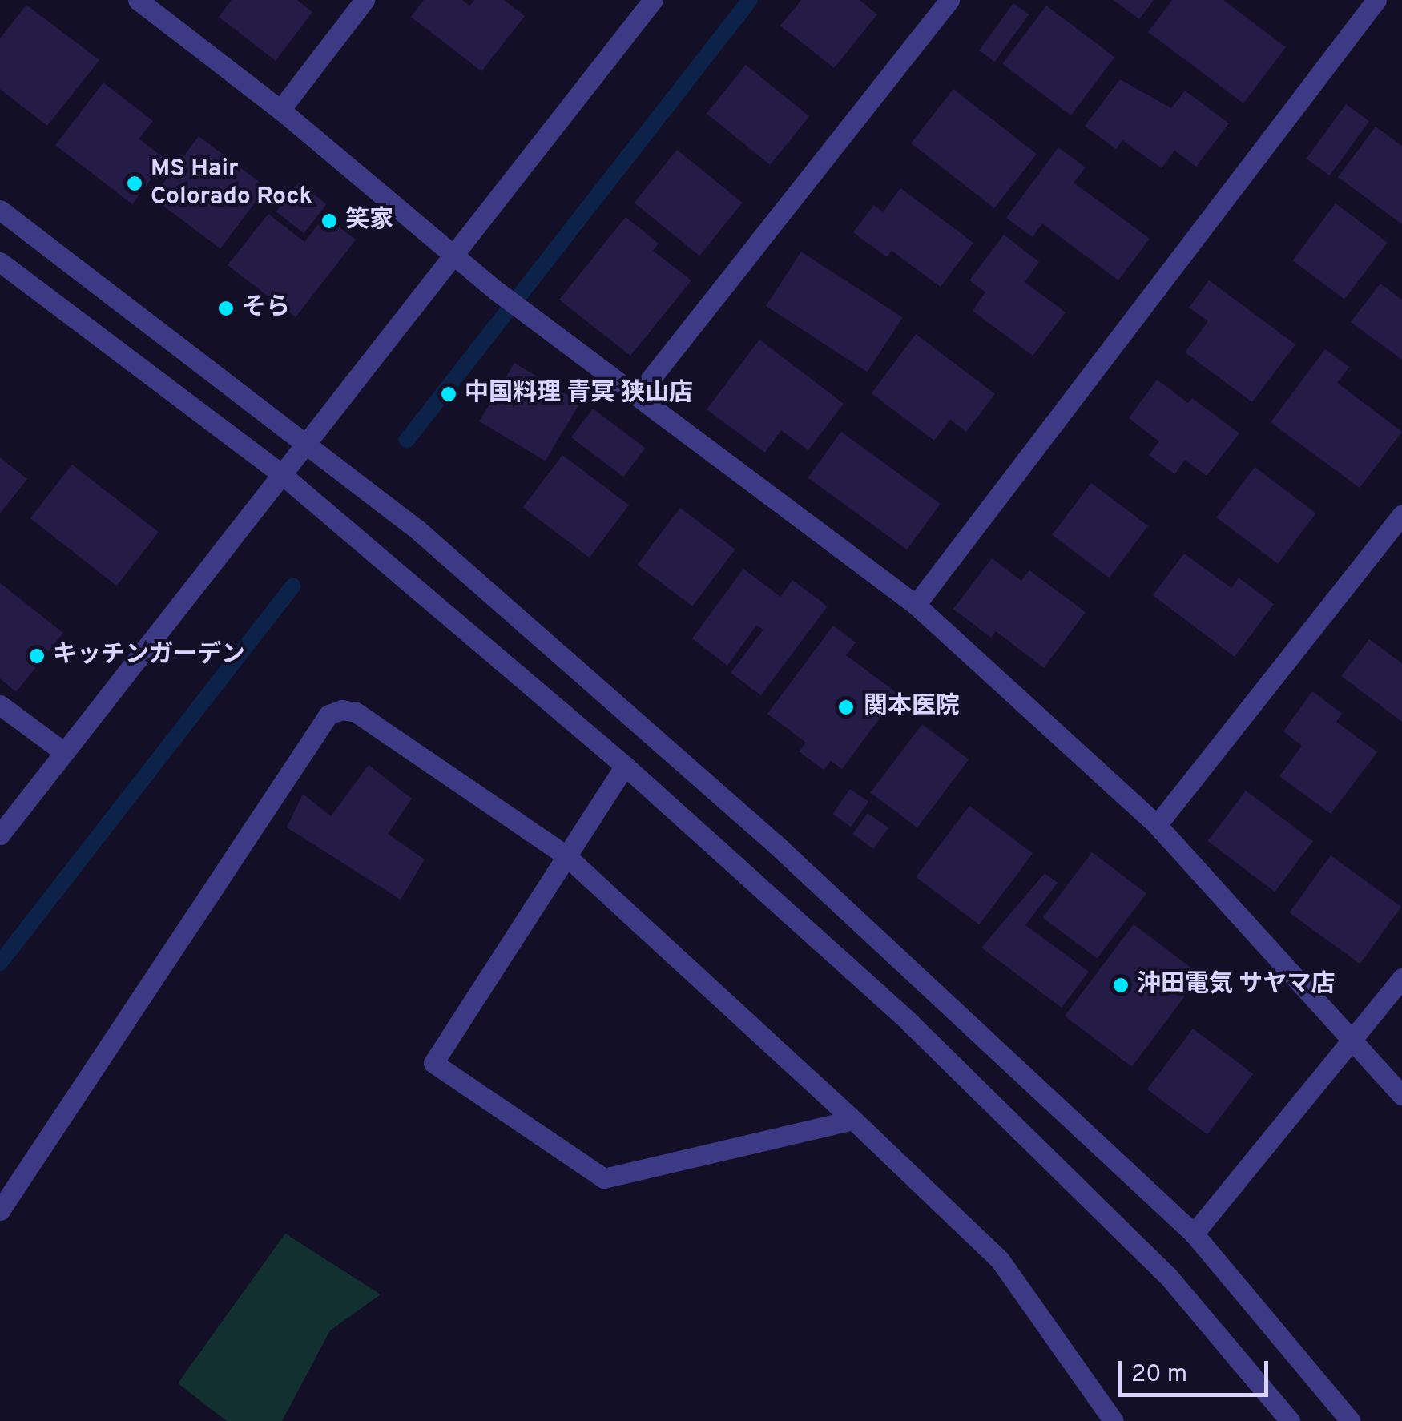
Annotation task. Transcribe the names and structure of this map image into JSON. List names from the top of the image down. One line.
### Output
{"places":["MS Hair Colorado Rock","笑家","そら","中国料理 青冥 狭山店","キッチンガーデン","関本医院","沖田電気 サヤマ店"],"scale_bar":"20 m"}
